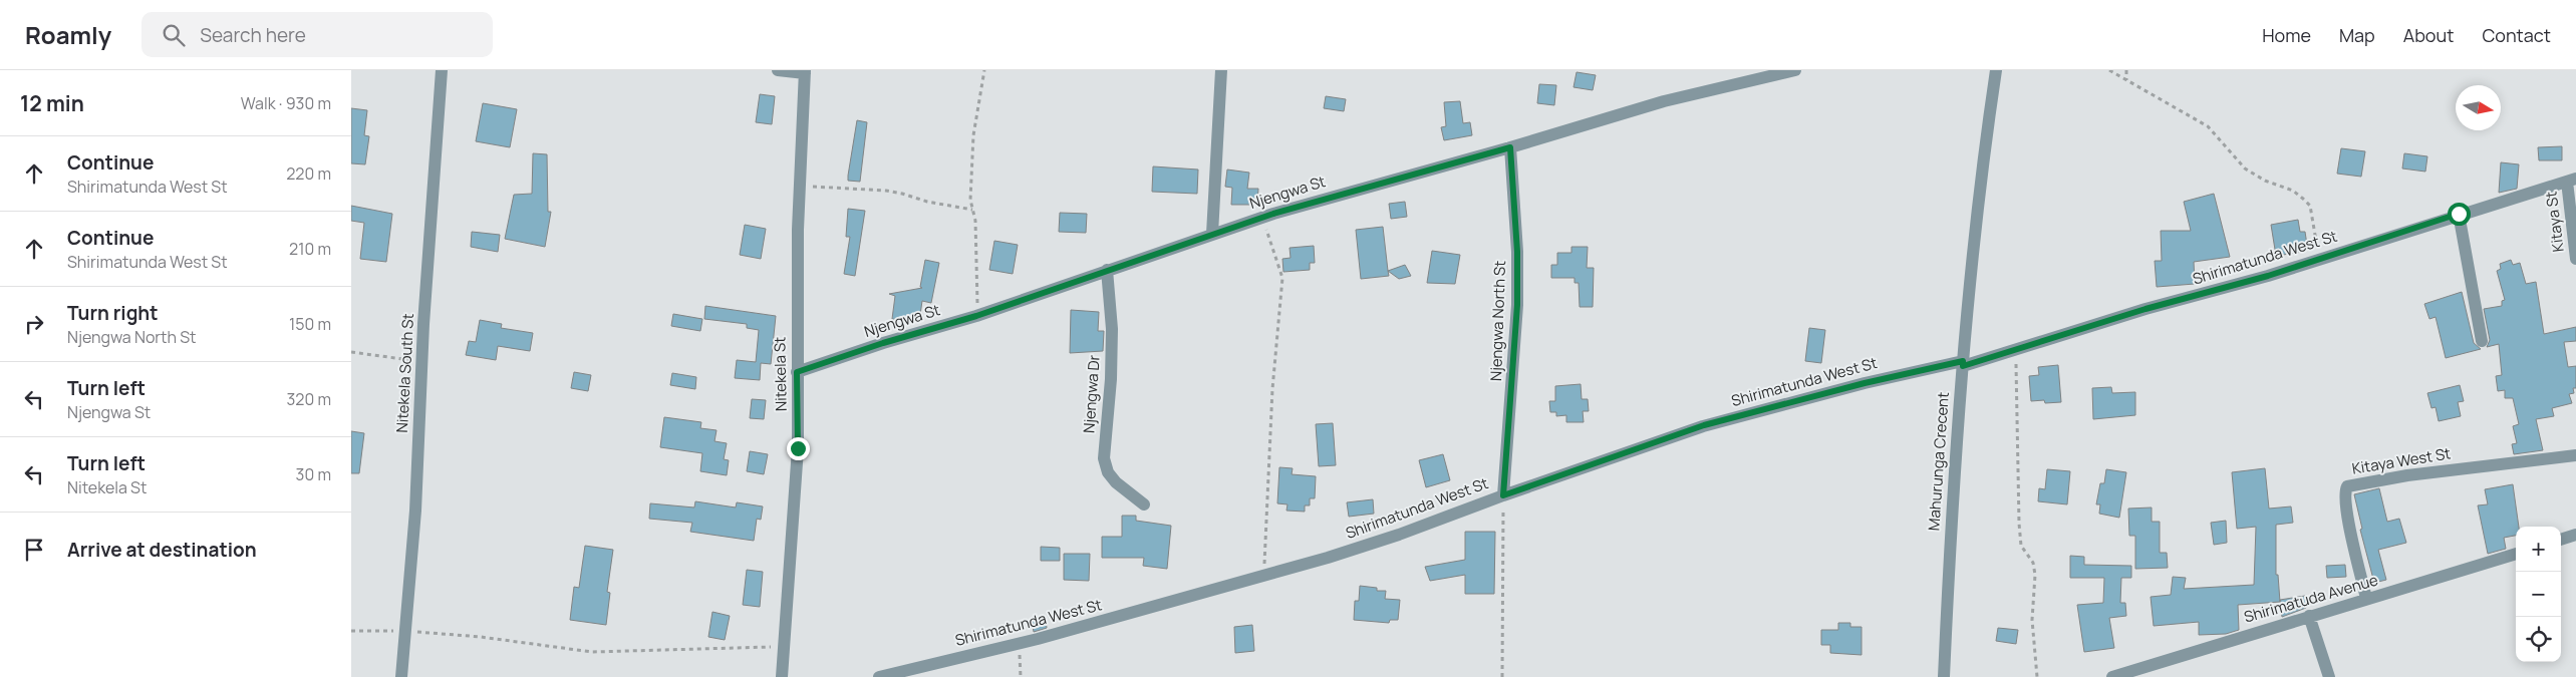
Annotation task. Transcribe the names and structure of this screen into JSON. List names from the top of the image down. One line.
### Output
{"streets":{"street":["Njengwa St","Kitaya St","Shirimatunda West St","Njengwa North St","Nitekela South St","Nitekela St","Njengwa Dr","Mahurunga Crecent","Kitaya West St","Shirimatuda Avenue"]},"crossings":[["Njengwa St","Njengwa North St"],["Njengwa St","Nitekela St"],["Njengwa St","Njengwa Dr"],["Kitaya St","Shirimatunda West St"],["Shirimatunda West St","Njengwa North St"],["Shirimatunda West St","Mahurunga Crecent"],["Kitaya West St","Shirimatuda Avenue"]],"north":"right","page":{"header":"Roamly","search":"Search here","nav":["Home","Map","About","Contact"],"heading":["12 min","Walk · 930 m"],"list":[["Continue","Shirimatunda West St","220 m"],["Continue","Shirimatunda West St","210 m"],["Turn right","Njengwa North St","150 m"],["Turn left","Njengwa St","320 m"],["Turn left","Nitekela St","30 m"],"Arrive at destination"],"map_buttons":["+","−"]}}
